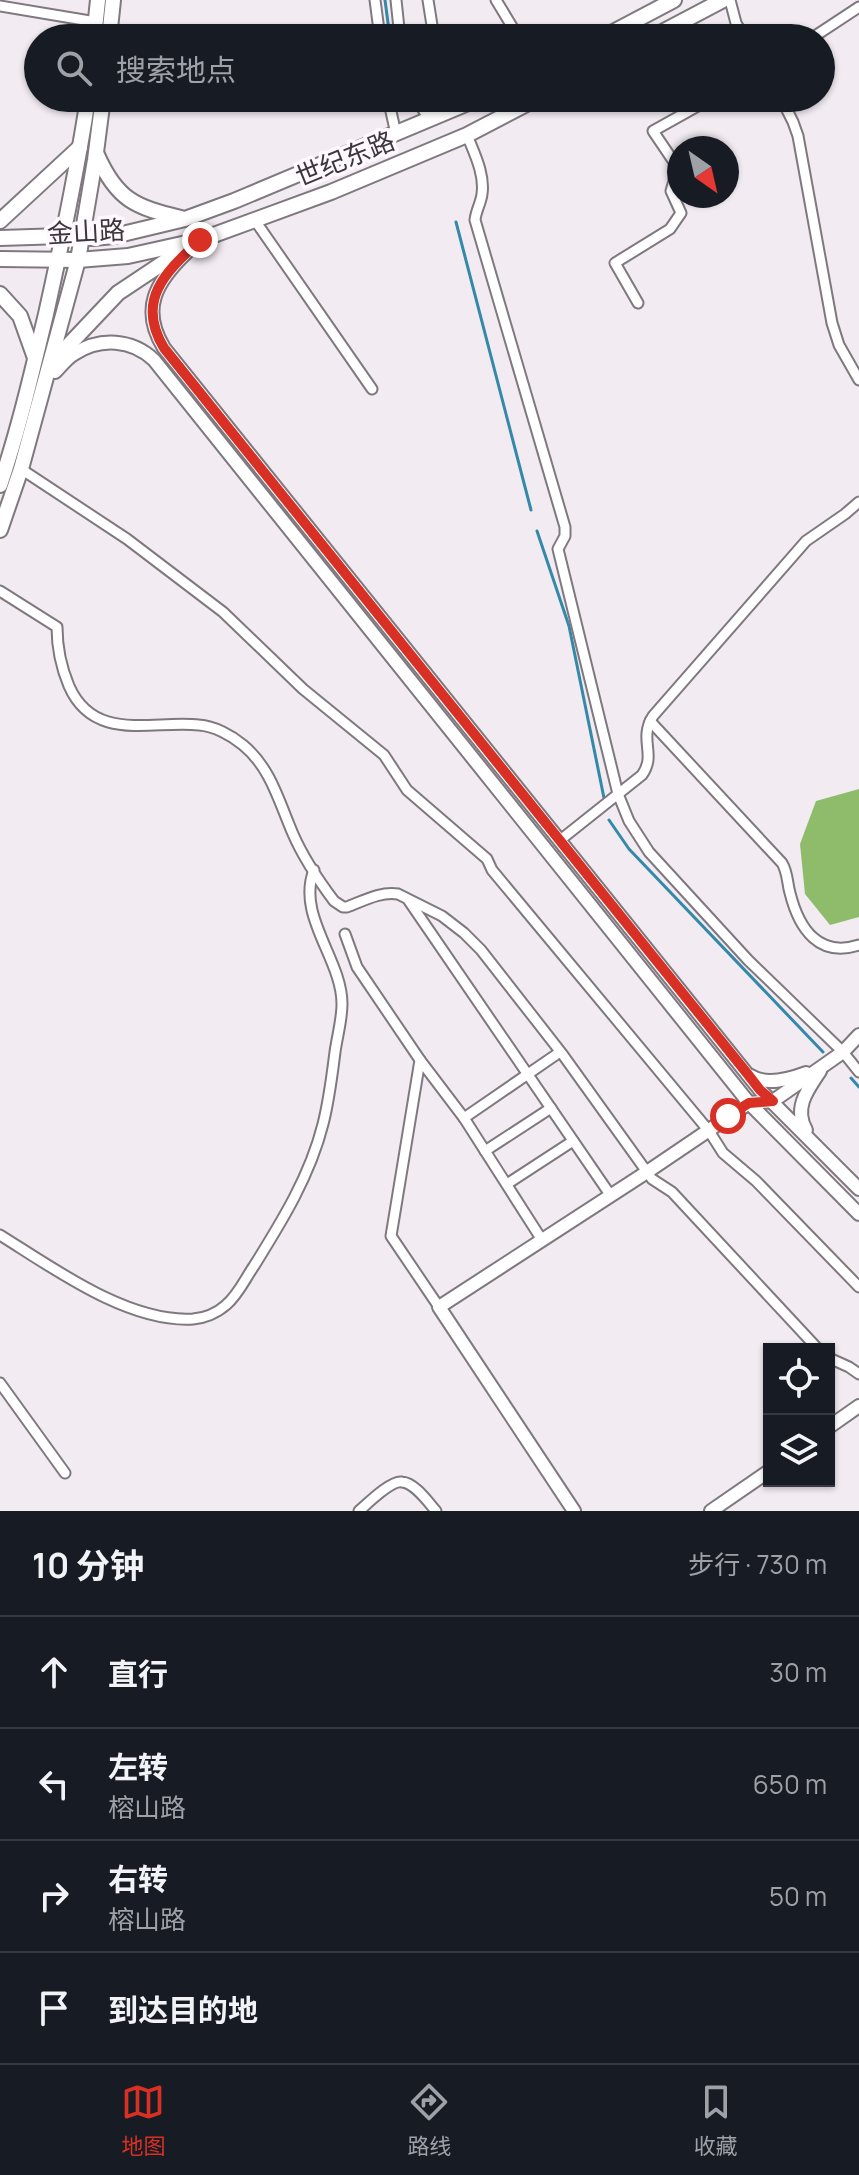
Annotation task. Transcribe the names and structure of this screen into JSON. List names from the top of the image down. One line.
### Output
{"streets":{"main road":["世纪东路","金山路"]},"crossings":[["世纪东路","金山路"]],"north":"bottom right","page":{"search":"搜索地点","heading":["10 分钟","步行 · 730 m"],"list":[["直行","30 m"],["左转","榕山路","650 m"],["右转","榕山路","50 m"],"到达目的地"],"nav":["地图","路线","收藏"]}}
